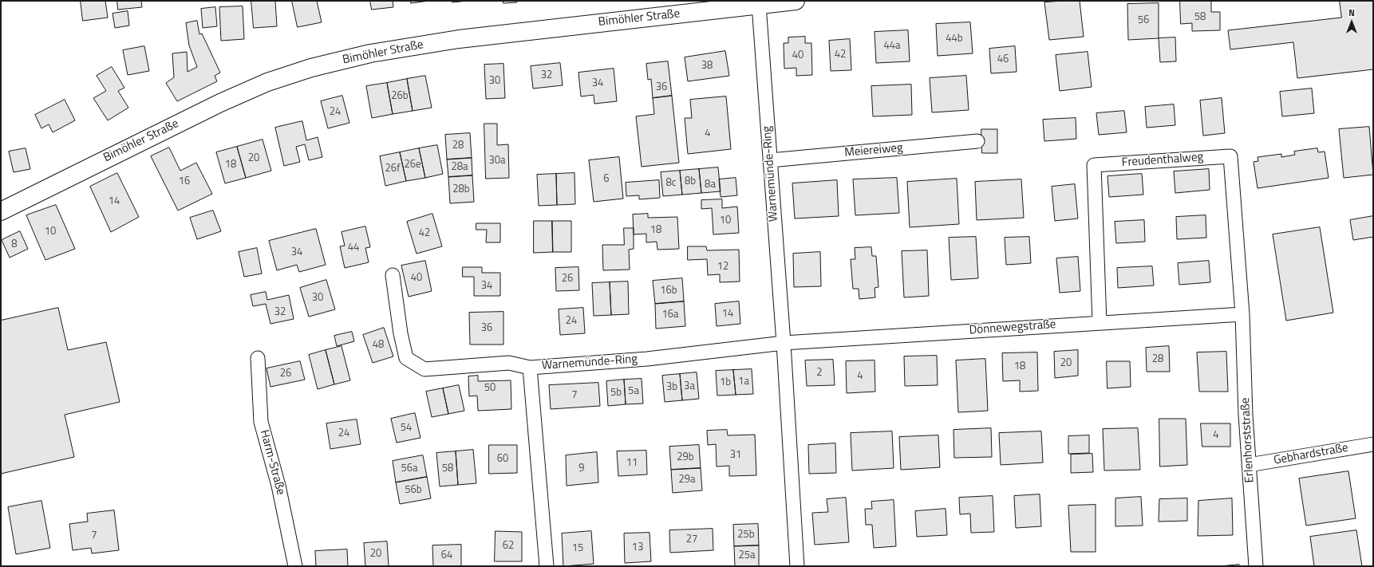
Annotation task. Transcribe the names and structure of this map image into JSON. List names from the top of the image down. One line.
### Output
{"streets":{"street":["Bimöhler Straße","Meiereiweg","Freudenthalweg","Warnemünde-Ring","Dönnewegstraße","Erlenhorststraße","Gebhardstraße","Harm-Straße"]},"crossings":[["Bimöhler Straße","Warnemünde-Ring"],["Meiereiweg","Warnemünde-Ring"],["Freudenthalweg","Dönnewegstraße"],["Freudenthalweg","Erlenhorststraße"],["Warnemünde-Ring","Dönnewegstraße"],["Dönnewegstraße","Erlenhorststraße"],["Erlenhorststraße","Gebhardstraße"]],"house_numbers":["58","56","44b","44a","42","40","46","38","32","30","34","36","26b","24","4","28","20","30a","18","26e","28a","26f","6","16","8b","8c","8a","28b","14","10","18","10","42","8","44","34","12","40","26","34","16b","30","32","14","16a","24","36","48","28","20","18","2","26","4","1a","1b","3a","3b","50","5a","5b","7","54","24","4","31","29b","60","11","56a","58","9","29a","56b","25b","7","27","62","13","15","20","64","25a"],"north":"top"}
